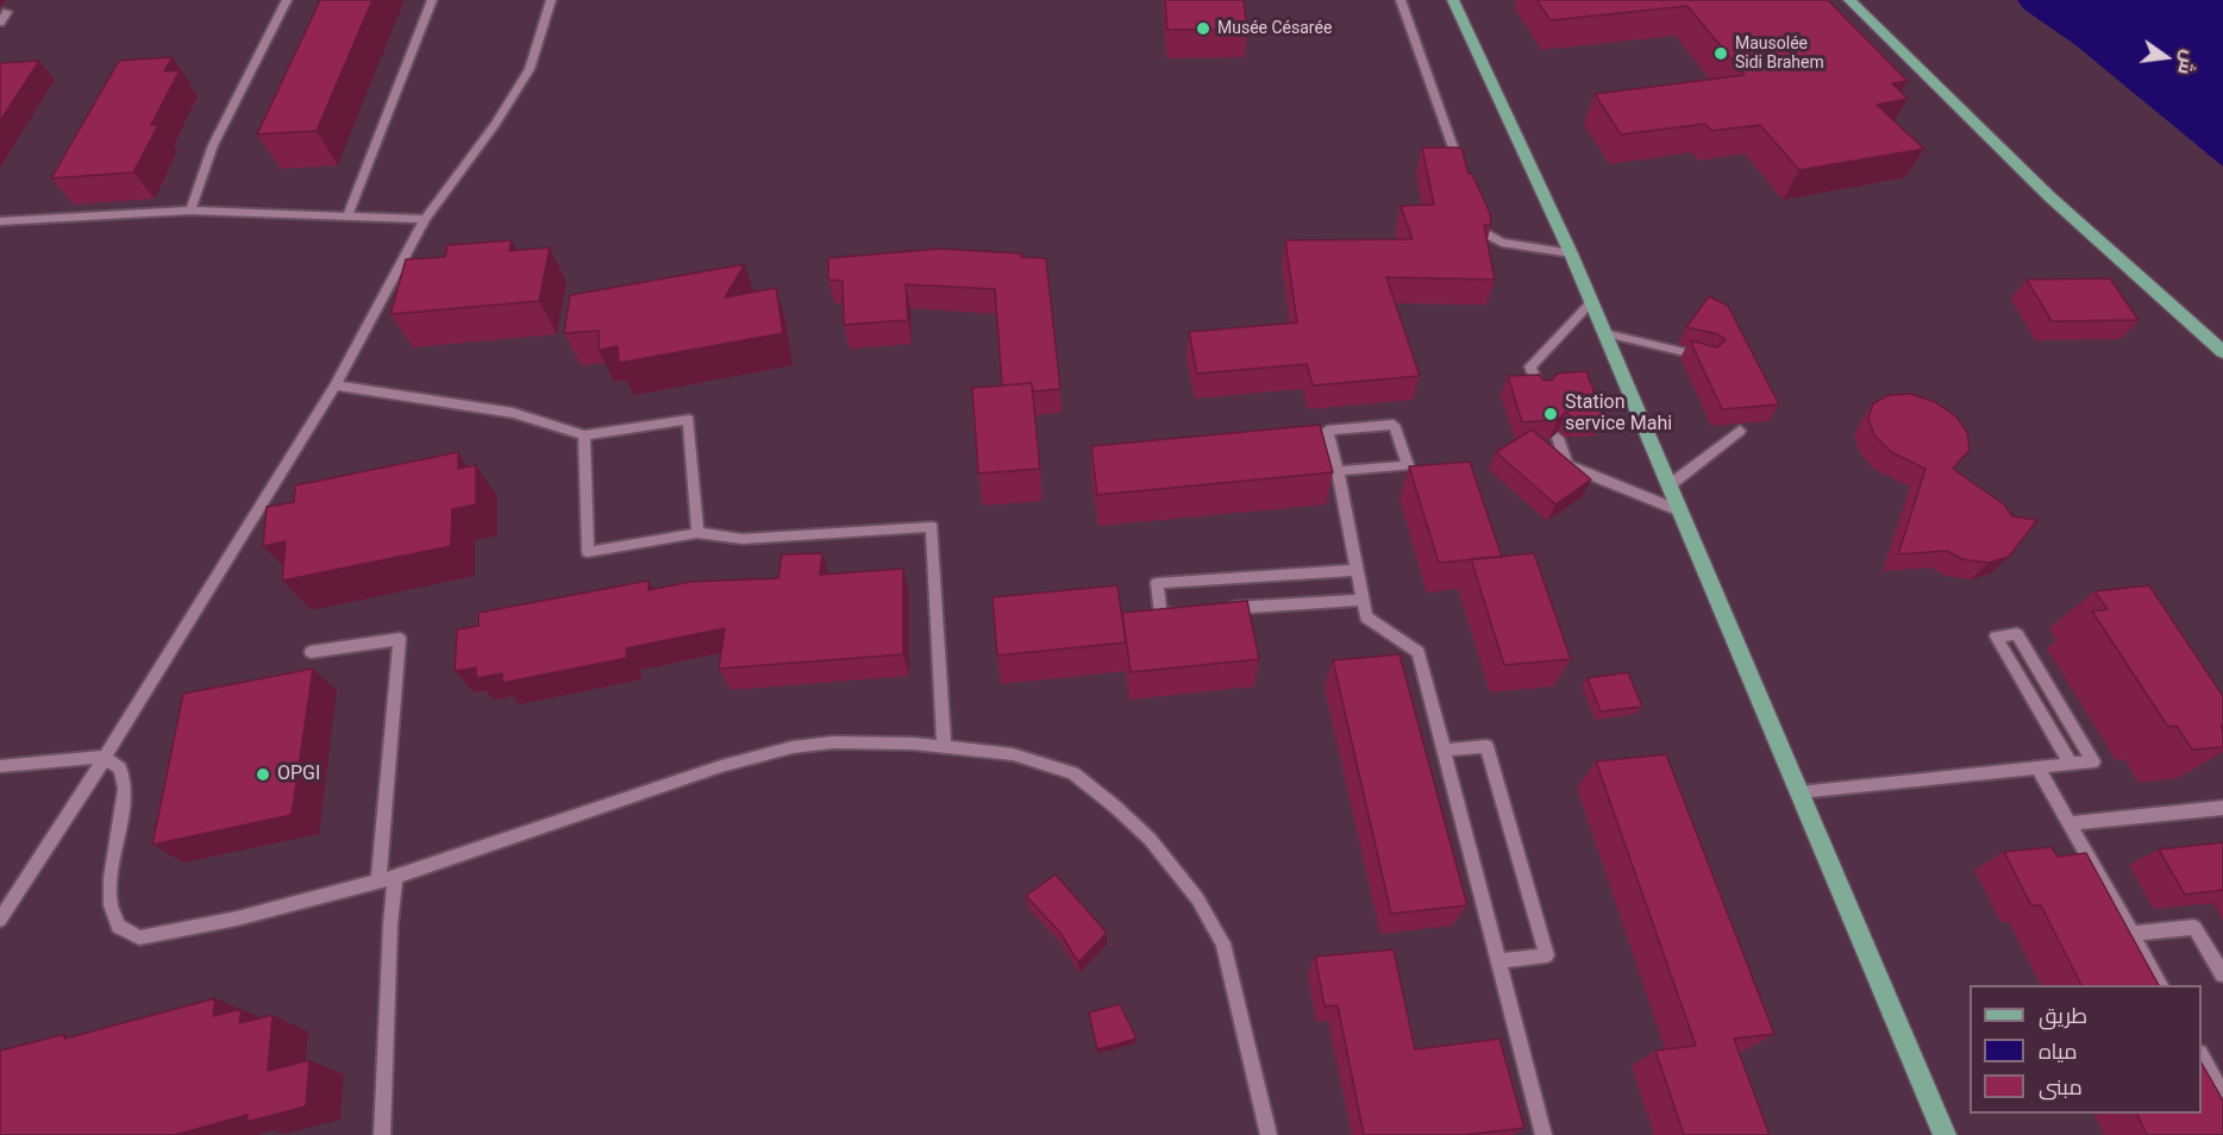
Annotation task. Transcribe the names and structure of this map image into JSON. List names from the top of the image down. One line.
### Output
{"places":["Musée Césarée","Mausolée Sidi Brahem","Station service Mahi","OPGI"],"legend":["طريق","مياه","مبنى"],"north":"right"}
